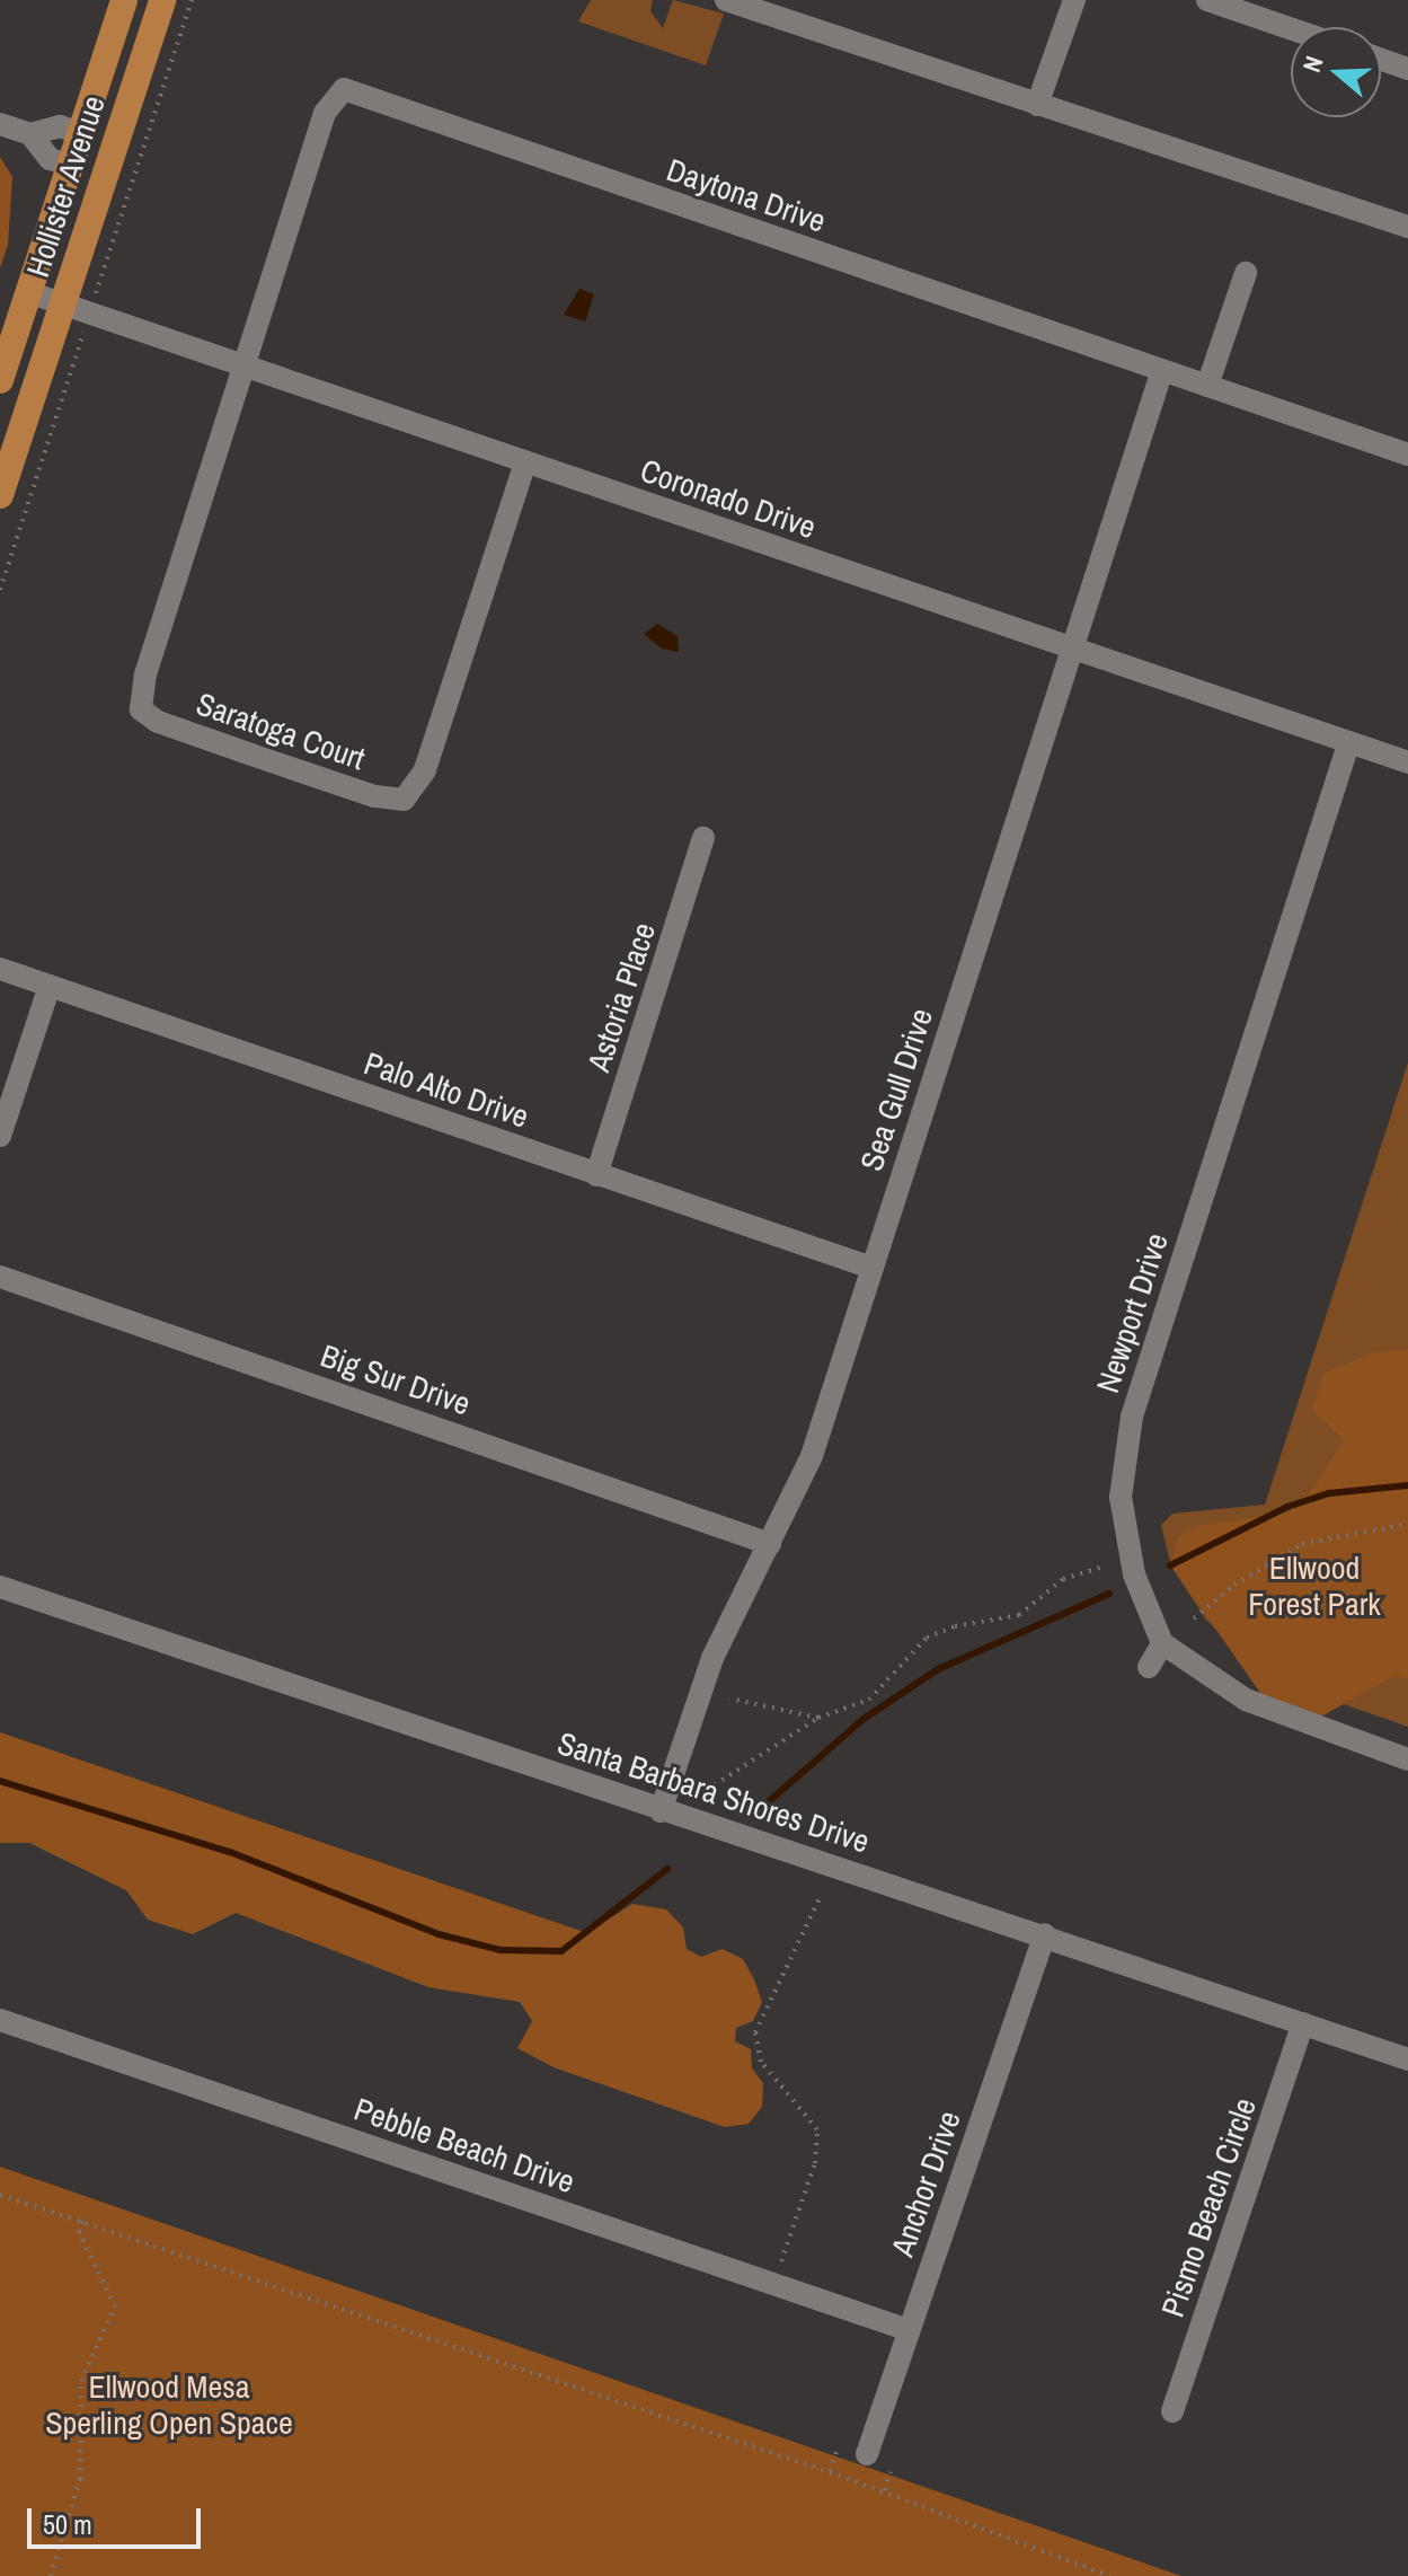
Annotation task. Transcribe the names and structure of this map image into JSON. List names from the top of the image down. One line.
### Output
{"streets":{"main road":["Hollister Avenue"],"street":["Daytona Drive","Coronado Drive","Saratoga Court","Astoria Place","Palo Alto Drive","Sea Gull Drive","Newport Drive","Big Sur Drive","Santa Barbara Shores Drive","Pebble Beach Drive","Anchor Drive","Pismo Beach Circle"]},"crossings":[["Hollister Avenue","Coronado Drive"],["Daytona Drive","Coronado Drive"],["Daytona Drive","Saratoga Court"],["Daytona Drive","Sea Gull Drive"],["Coronado Drive","Saratoga Court"],["Coronado Drive","Sea Gull Drive"],["Coronado Drive","Newport Drive"],["Astoria Place","Palo Alto Drive"],["Palo Alto Drive","Sea Gull Drive"],["Sea Gull Drive","Big Sur Drive"],["Sea Gull Drive","Santa Barbara Shores Drive"],["Santa Barbara Shores Drive","Anchor Drive"],["Santa Barbara Shores Drive","Pismo Beach Circle"],["Pebble Beach Drive","Anchor Drive"]],"parks":["Ellwood Forest Park","Ellwood Mesa Sperling Open Space"],"scale_bar":"50 m","north":"left"}
